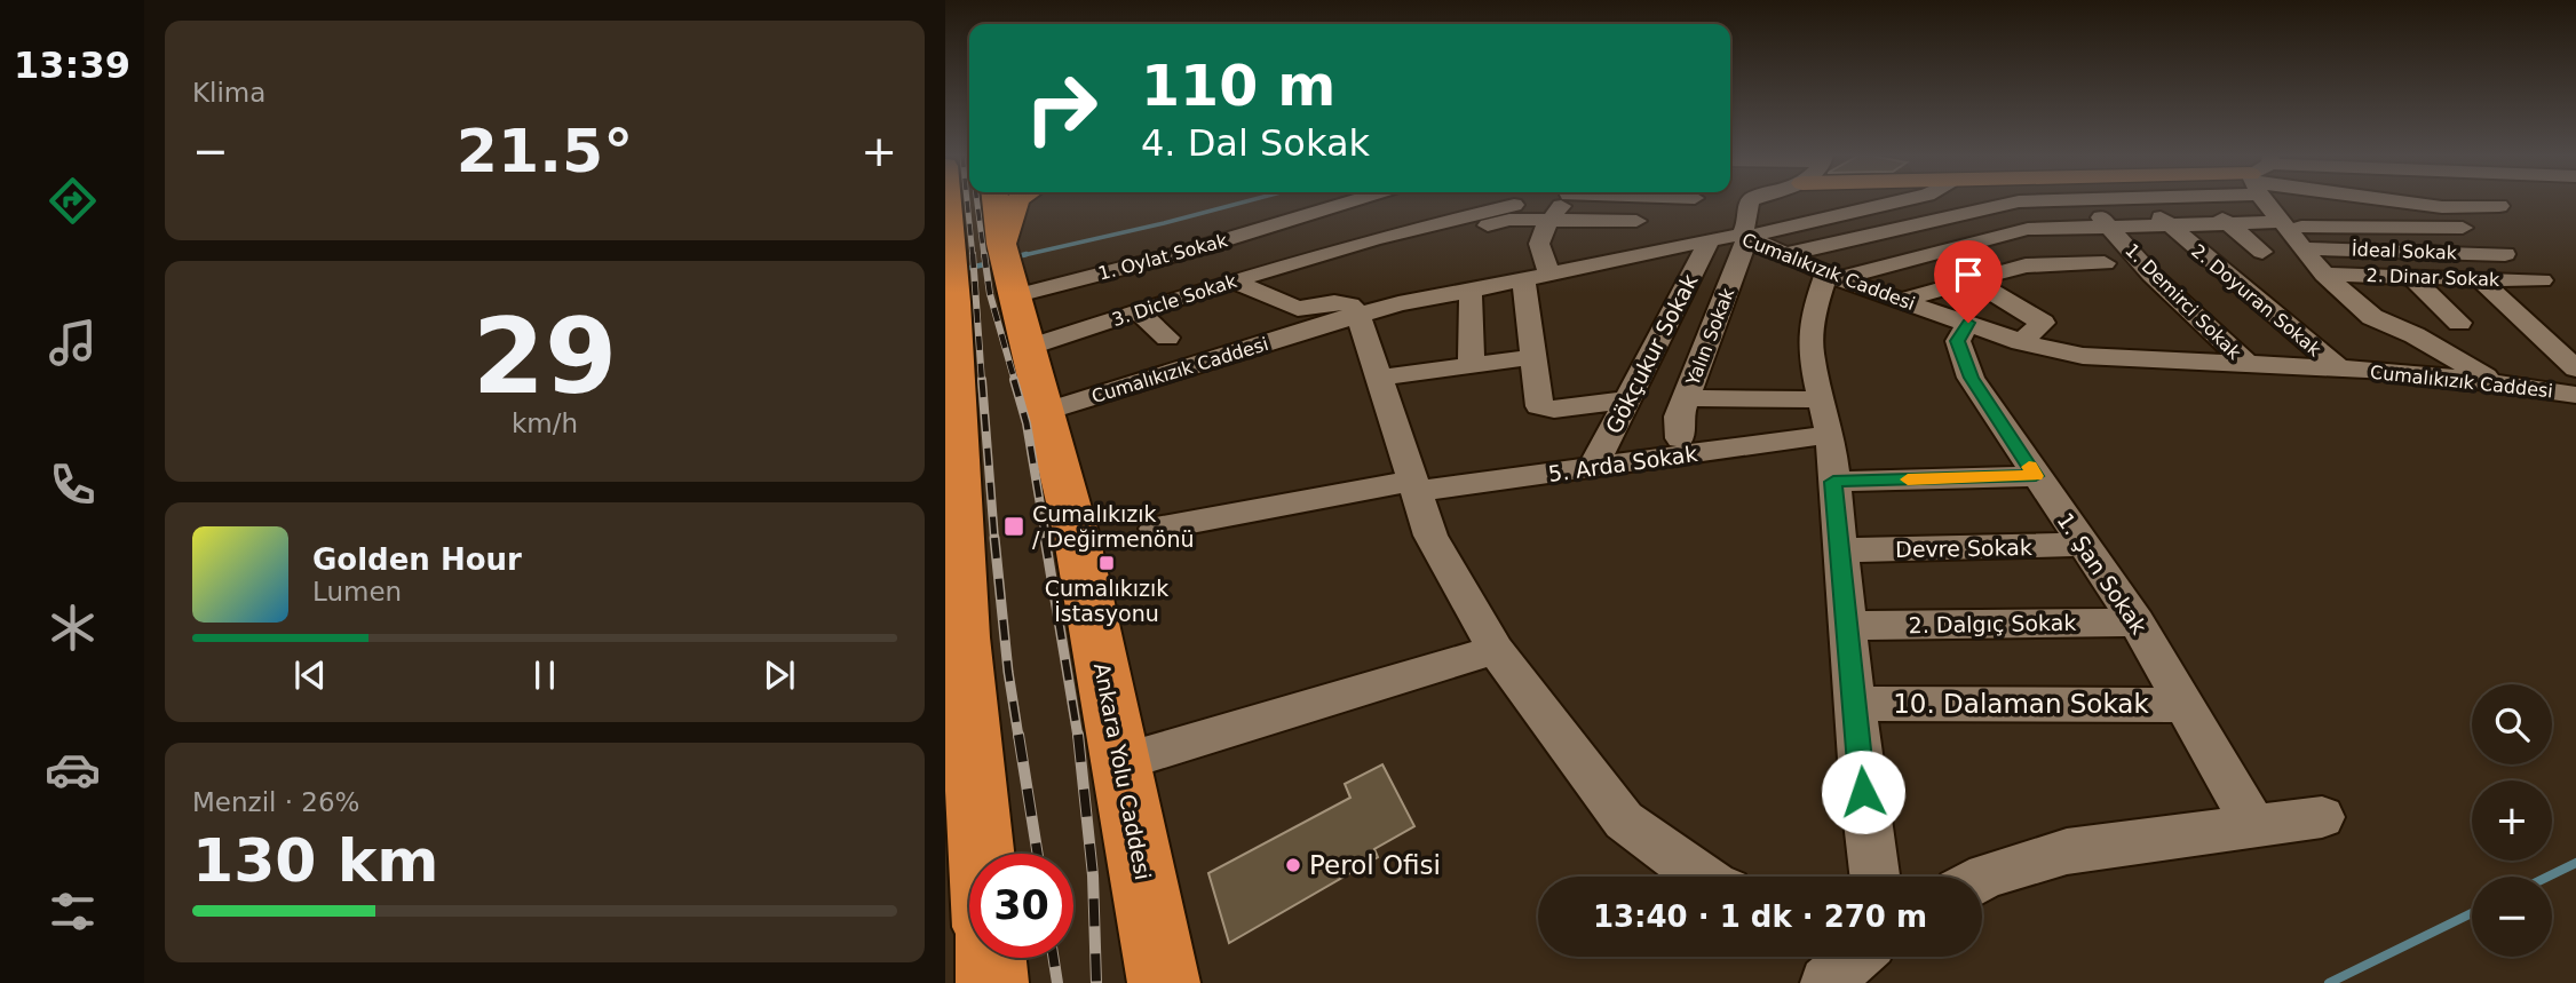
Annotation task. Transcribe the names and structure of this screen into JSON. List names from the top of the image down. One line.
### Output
{"streets":{"highway":["Ankara Yolu Caddesi"],"street":["İdeal Sokak","1. Oylat Sokak","Cumalıkızık Caddesi","2. Dinar Sokak","3. Dicle Sokak","2. Doyuran Sokak","1. Demirci Sokak","Yalın Sokak","Gökçukur Sokak","5. Arda Sokak","Devre Sokak","1. Şan Sokak","2. Dalgıç Sokak","10. Dalaman Sokak"]},"crossings":[["1. Oylat Sokak","Ankara Yolu Caddesi"],["Cumalıkızık Caddesi","2. Doyuran Sokak"],["Cumalıkızık Caddesi","1. Demirci Sokak"],["Cumalıkızık Caddesi","Yalın Sokak"],["Cumalıkızık Caddesi","Gökçukur Sokak"],["Cumalıkızık Caddesi","1. Şan Sokak"],["Cumalıkızık Caddesi","Ankara Yolu Caddesi"],["3. Dicle Sokak","Ankara Yolu Caddesi"],["Gökçukur Sokak","5. Arda Sokak"],["Devre Sokak","1. Şan Sokak"],["1. Şan Sokak","2. Dalgıç Sokak"],["1. Şan Sokak","10. Dalaman Sokak"]],"places":{"transit":["Cumalıkızık / Değirmenönü","Cumalıkızık İstasyonu"],"other":["Perol Ofisi"]},"page":{"tabs":"13:39","tile":["Klima",["29","km/h"],["Menzil · 26%","130 km"]],"turn":["110 m","4. Dal Sokak"],"heat":["−","21.5°","+"],"song":["Golden Hour","Lumen"],"map_buttons":["+","−"],"limit":"30","trip":"13:40 · 1 dk · 270 m"}}
